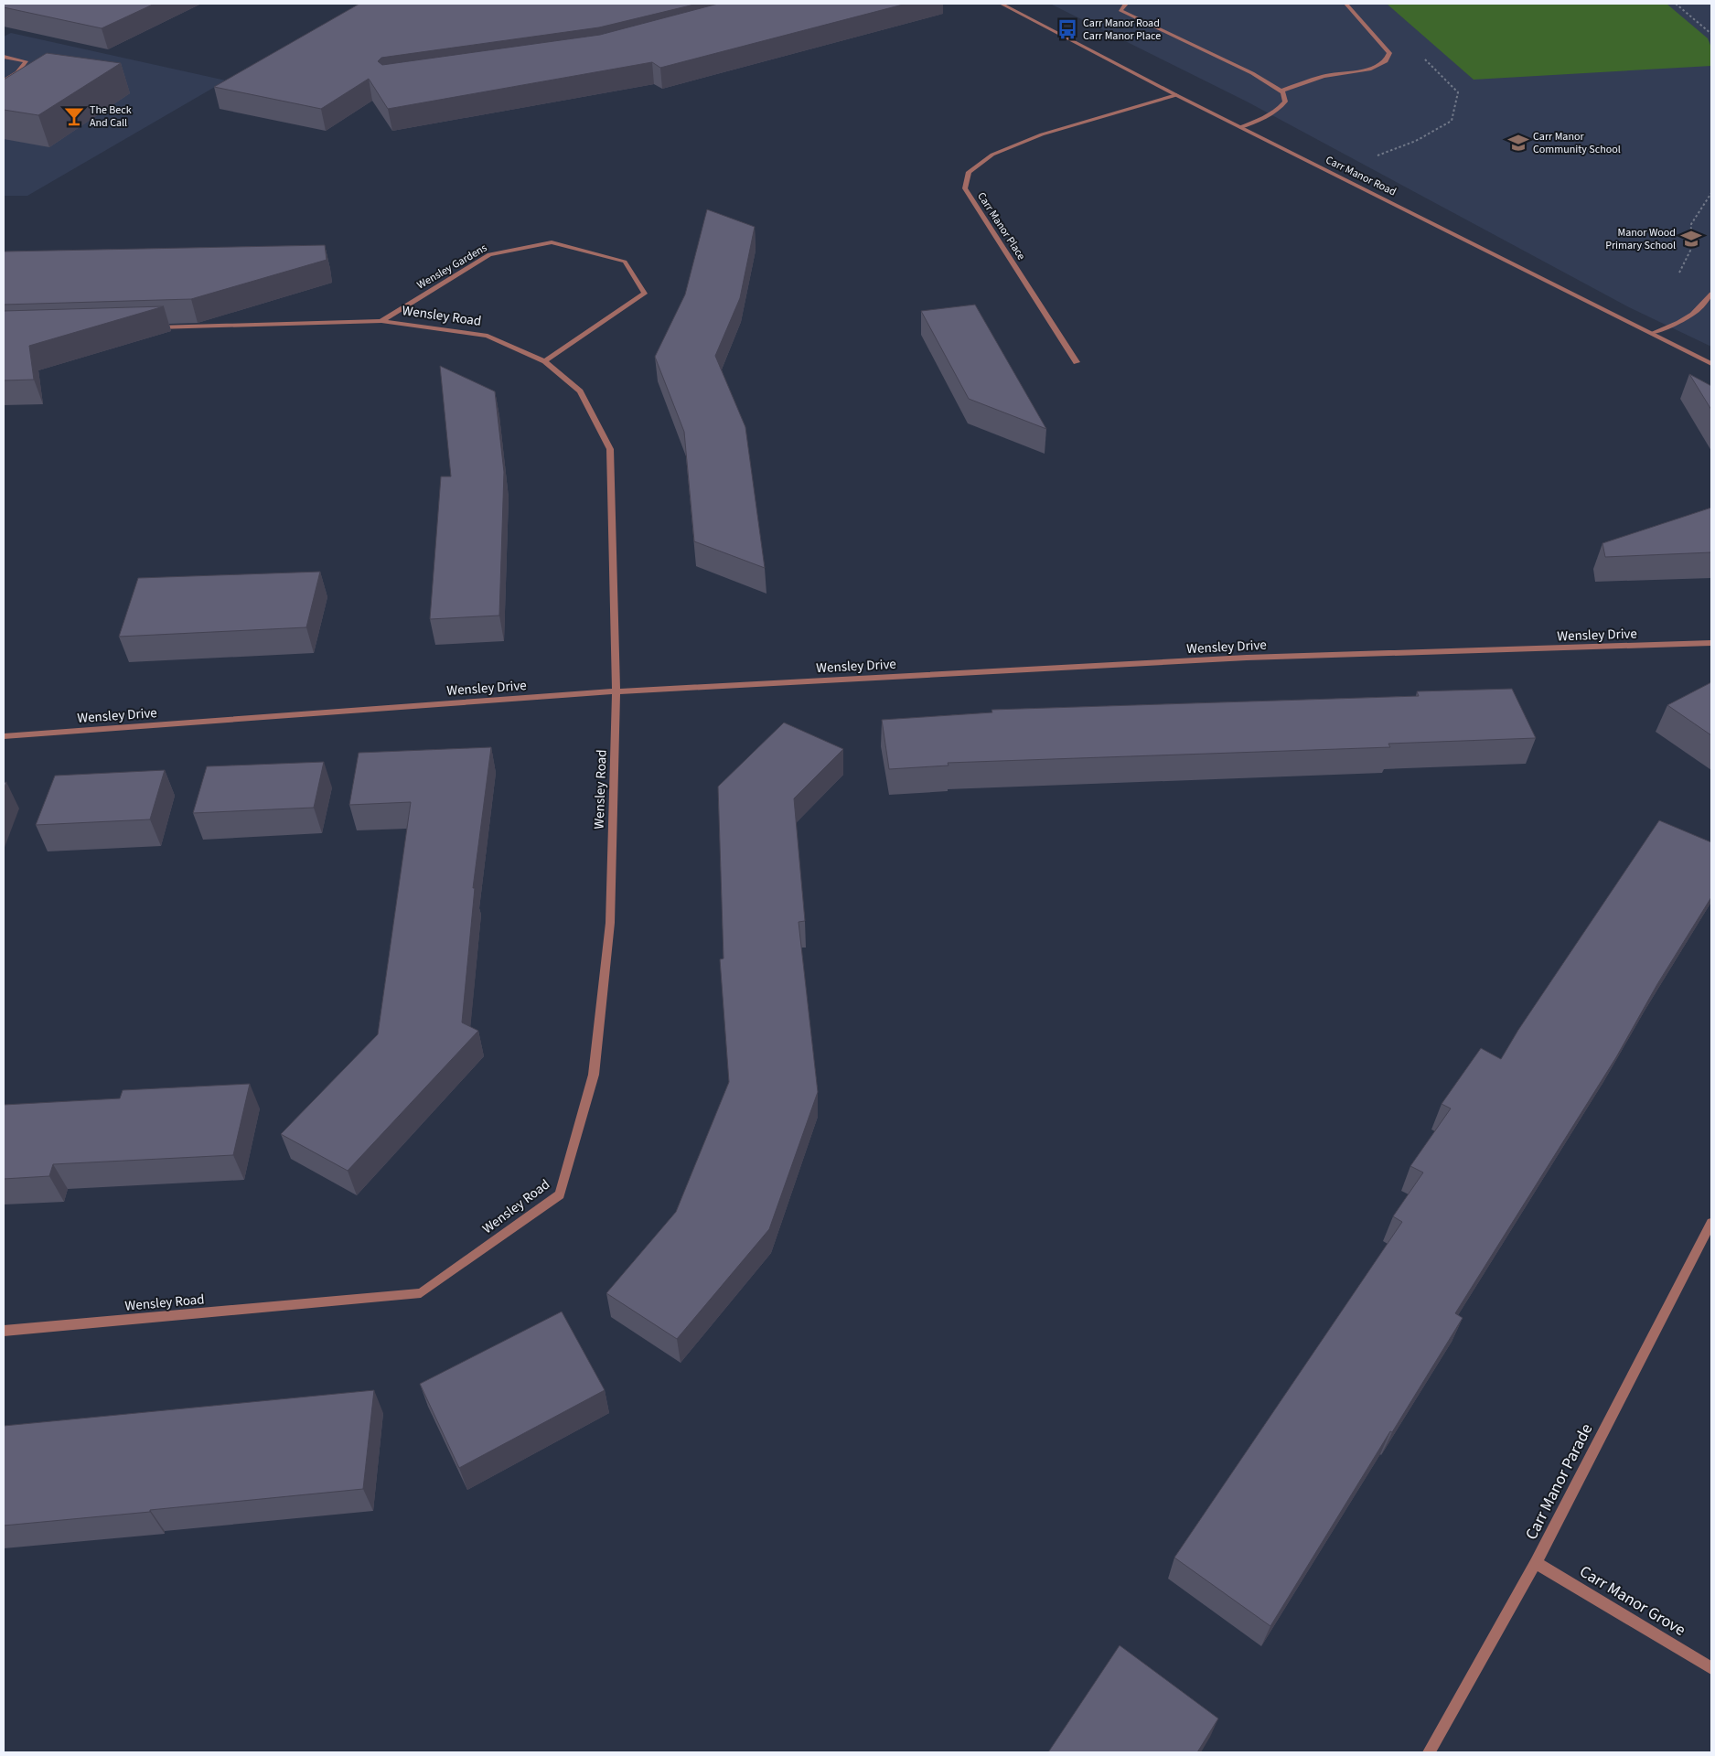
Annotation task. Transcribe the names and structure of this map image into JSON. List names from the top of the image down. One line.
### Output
{"streets":{"street":["Carr Manor Road","Carr Manor Place","Wensley Gardens","Wensley Road","Wensley Drive","Carr Manor Parade","Carr Manor Grove"]},"crossings":[["Carr Manor Road","Carr Manor Place"],["Wensley Gardens","Wensley Road"],["Wensley Road","Wensley Drive"],["Carr Manor Parade","Carr Manor Grove"]],"places":{"bus stop":["Carr Manor Road Carr Manor Place"],"bar":["The Beck And Call"],"school or university":["Carr Manor Community School","Manor Wood Primary School"]}}
